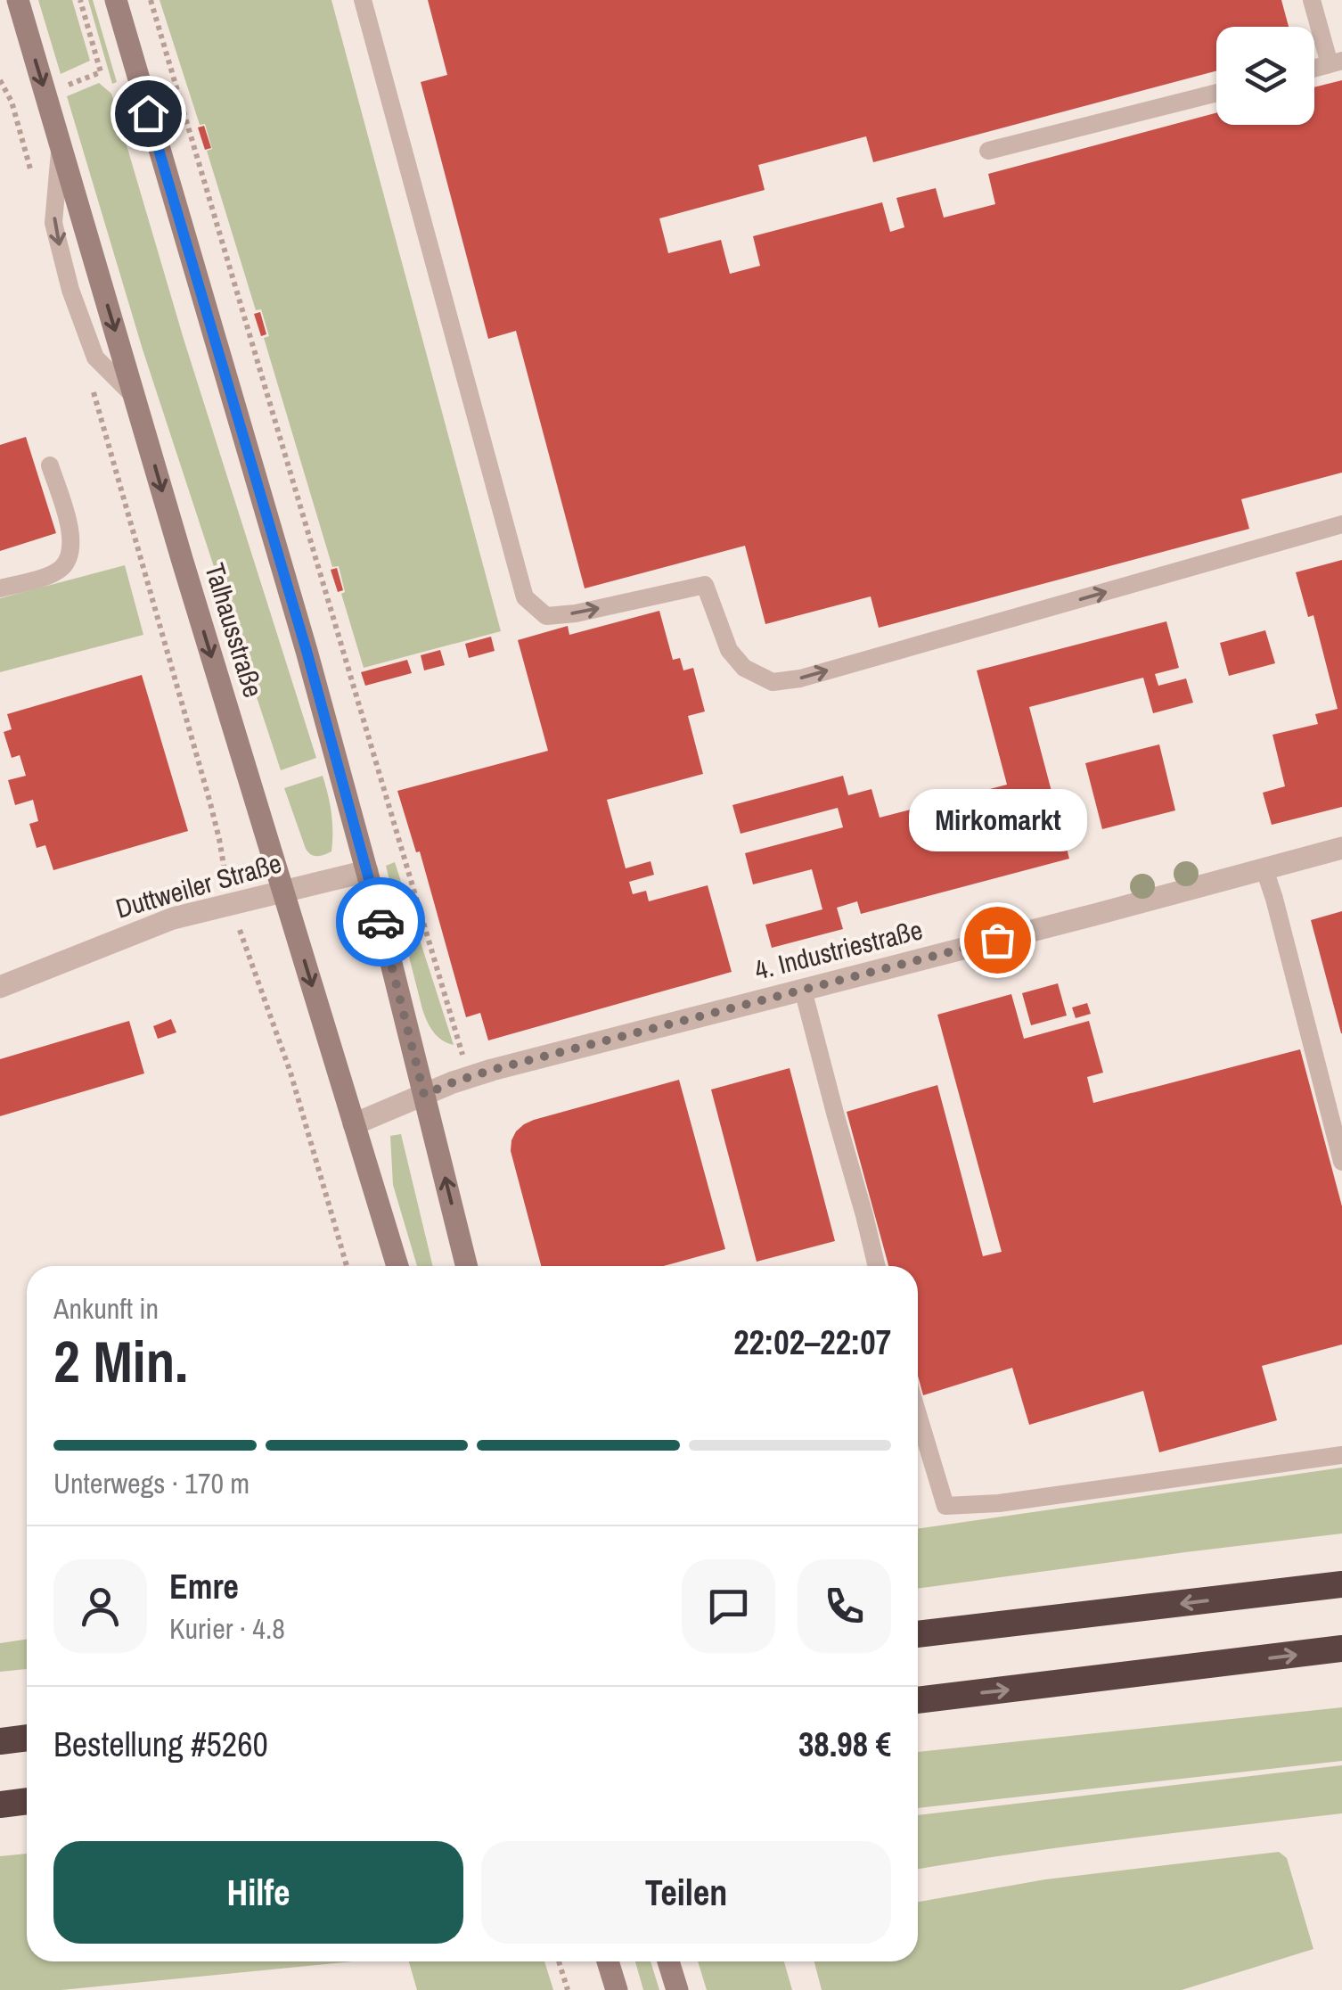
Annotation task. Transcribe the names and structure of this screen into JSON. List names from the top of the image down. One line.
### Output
{"streets":{"main road":["Talhausstraße"],"street":["Duttweiler Straße","4. Industriestraße"]},"crossings":[["Talhausstraße","Duttweiler Straße"],["Talhausstraße","4. Industriestraße"]],"places":["Mirkomarkt"],"page":{"bubble":"Mirkomarkt","heading":["2 Min.","Ankunft in","22:02–22:07"],"panel":["Emre","Kurier · 4.8","Bestellung #5260","38.98 €"],"bar":"Unterwegs · 170 m","buttons":["Hilfe","Teilen"]}}
